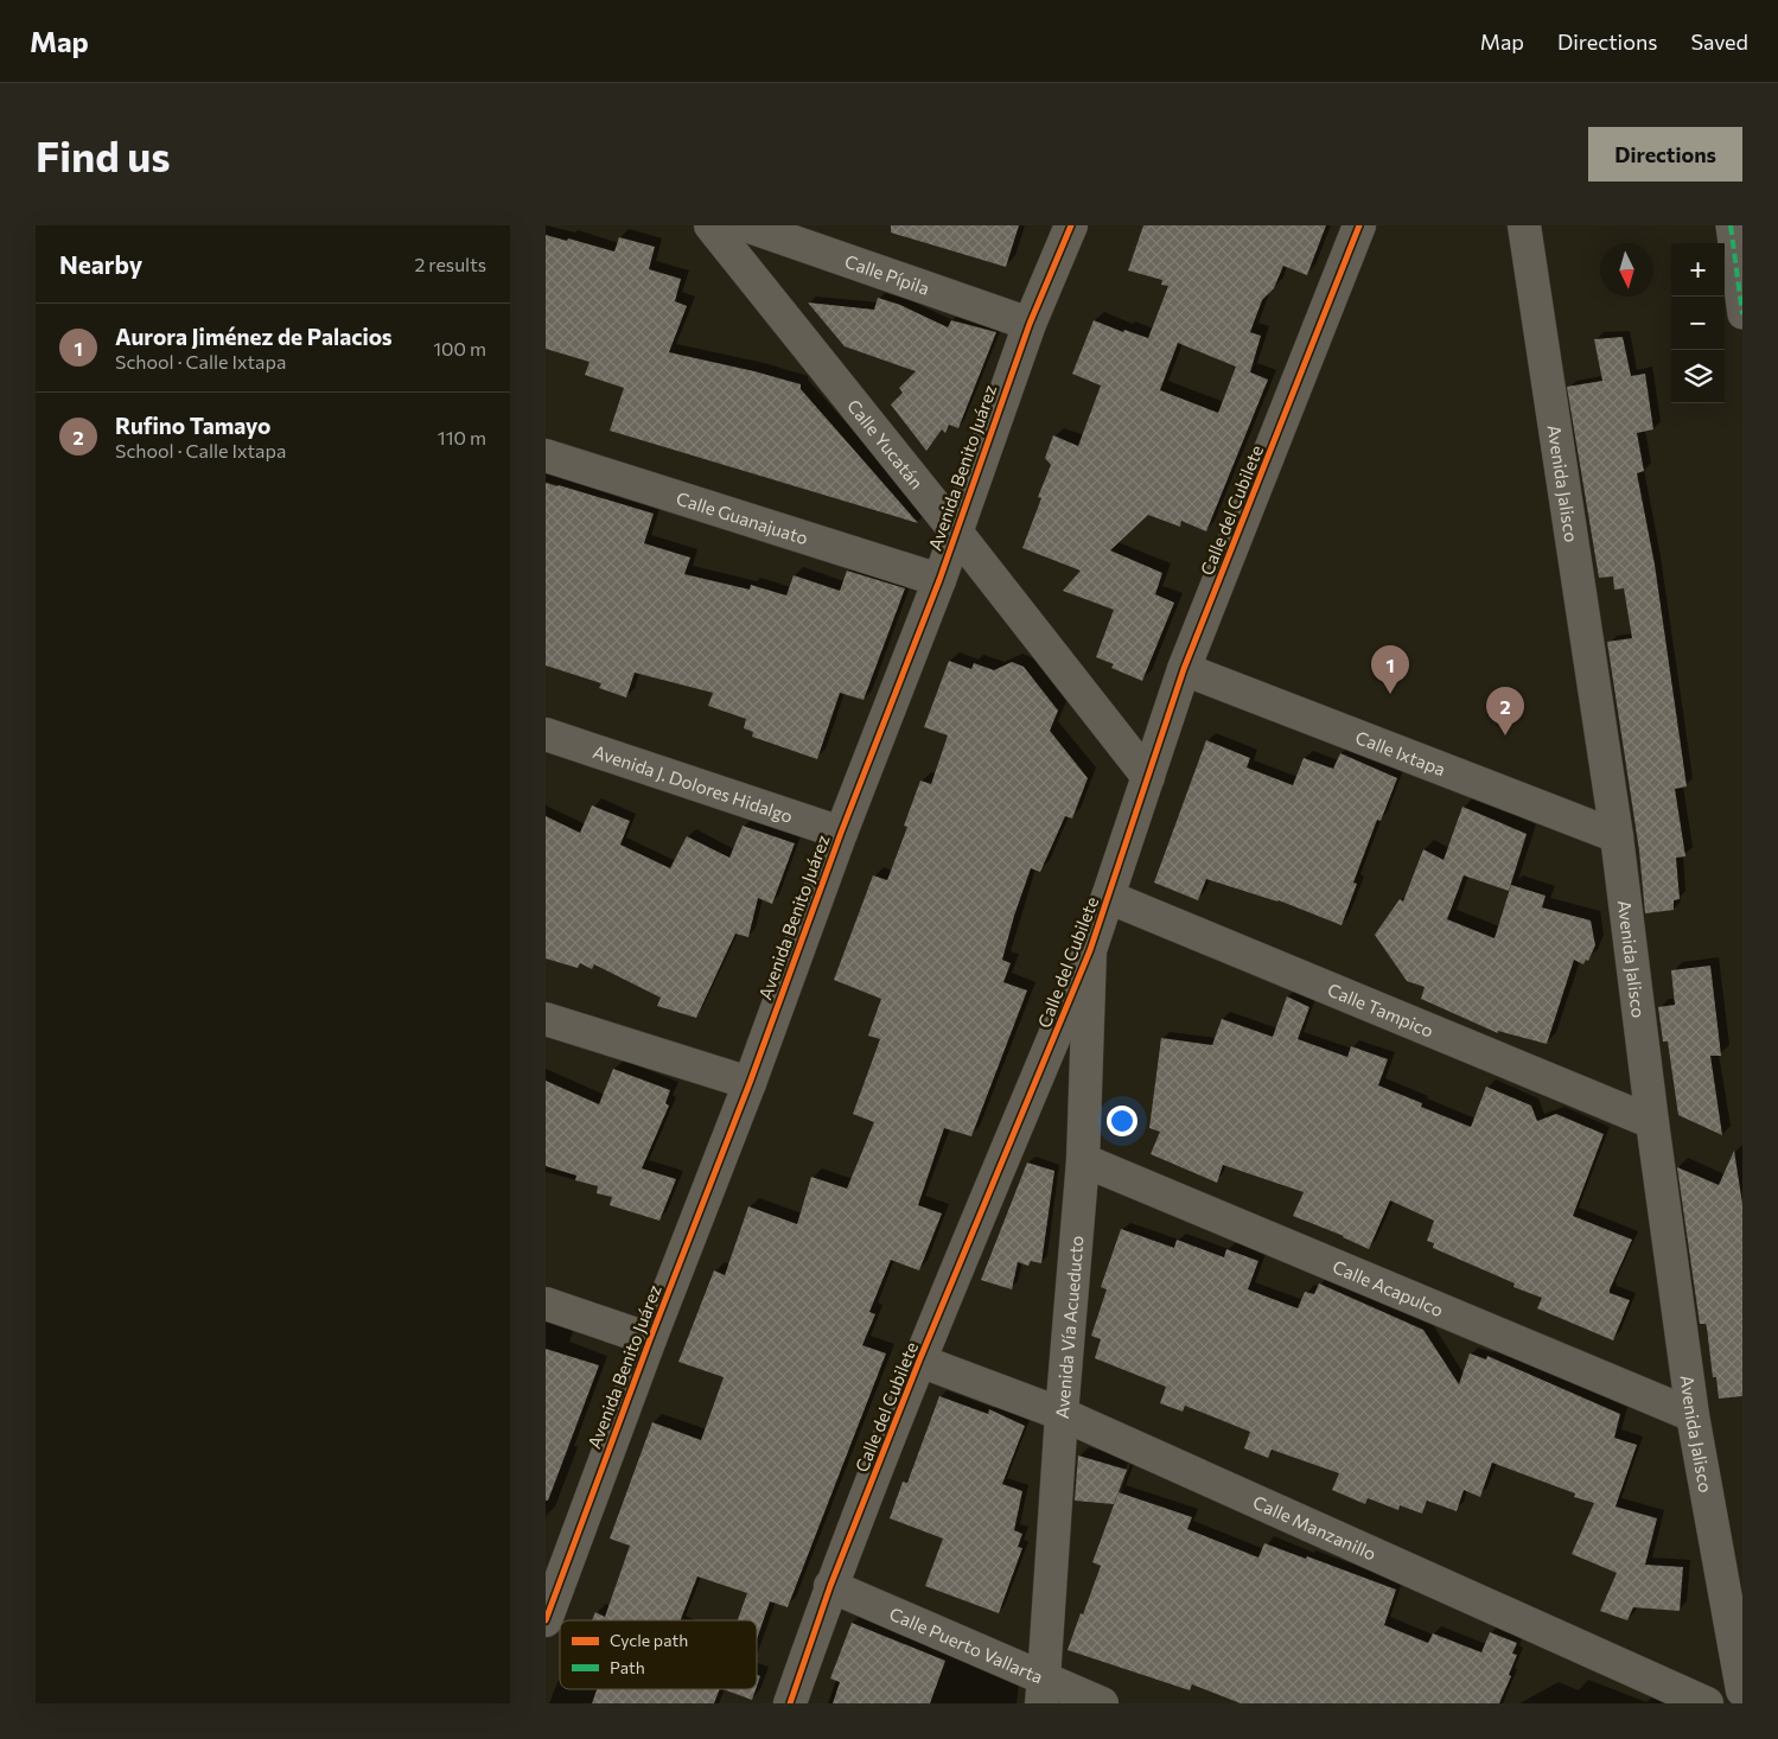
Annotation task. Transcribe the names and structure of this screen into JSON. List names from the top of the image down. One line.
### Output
{"streets":{"street":["Calle Pípila","Calle Yucatán","Avenida Benito Juárez","Avenida Jalisco","Calle del Cubilete","Calle Guanajuato","Calle Ixtapa","Avenida J. Dolores Hidalgo","Calle Tampico","Calle Acapulco","Avenida Vía Acueducto","Calle Manzanillo","Calle Puerto Vallarta"]},"crossings":[["Calle Pípila","Avenida Benito Juárez"],["Calle Yucatán","Avenida Benito Juárez"],["Calle Yucatán","Calle del Cubilete"],["Avenida Benito Juárez","Calle Guanajuato"],["Avenida Benito Juárez","Avenida J. Dolores Hidalgo"],["Avenida Jalisco","Calle Ixtapa"],["Avenida Jalisco","Calle Tampico"],["Avenida Jalisco","Calle Acapulco"],["Calle del Cubilete","Calle Ixtapa"],["Calle del Cubilete","Calle Tampico"],["Calle del Cubilete","Avenida Vía Acueducto"],["Calle del Cubilete","Calle Manzanillo"],["Calle del Cubilete","Calle Puerto Vallarta"],["Calle Acapulco","Avenida Vía Acueducto"],["Avenida Vía Acueducto","Calle Manzanillo"],["Avenida Vía Acueducto","Calle Puerto Vallarta"]],"legend":["Cycle path","Path"],"north":"bottom","page":{"header":"Map","nav":["Map","Directions","Saved"],"buttons":"Directions","title":"Find us","heading":["Nearby","2 results"],"map_buttons":["+","−"],"list":[{"mark":"1","name":"Aurora Jiménez de Palacios","note":"School · Calle Ixtapa","value":"100 m"},{"mark":"2","name":"Rufino Tamayo","note":"School · Calle Ixtapa","value":"110 m"}],"pins":["1","2"]}}
